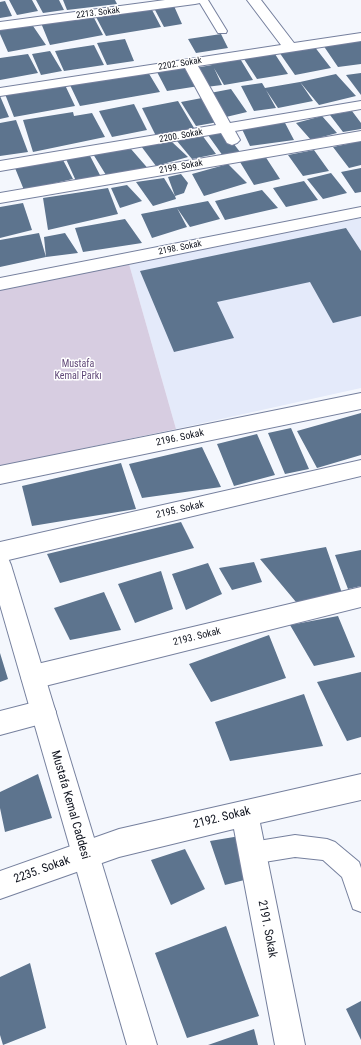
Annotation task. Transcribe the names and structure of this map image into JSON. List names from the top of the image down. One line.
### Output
{"streets":{"street":["2213. Sokak","2202. Sokak","2200. Sokak","2199. Sokak","2198. Sokak","2196. Sokak","2195. Sokak","2193. Sokak","Mustafa Kemal Caddesi","2192. Sokak","2235. Sokak","2191. Sokak"]},"crossings":[["2193. Sokak","Mustafa Kemal Caddesi"],["Mustafa Kemal Caddesi","2192. Sokak"],["Mustafa Kemal Caddesi","2235. Sokak"],["2192. Sokak","2235. Sokak"],["2192. Sokak","2191. Sokak"]],"parks":["Mustafa Kemal Parkı"]}
